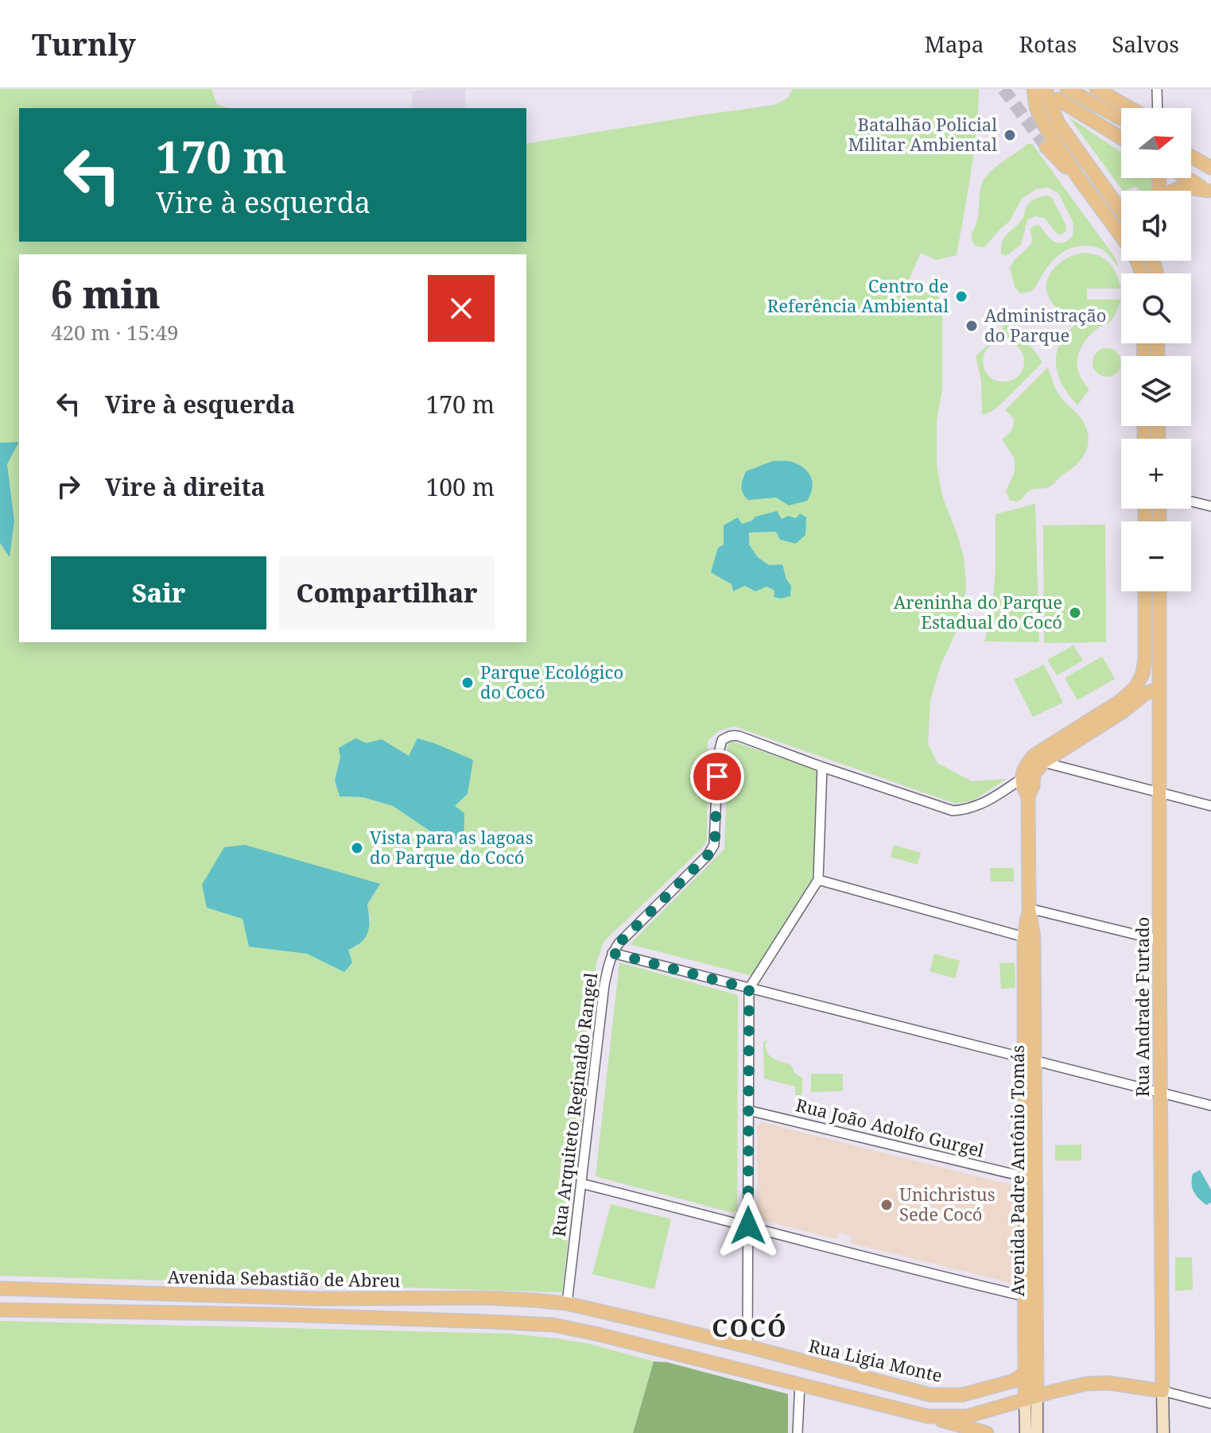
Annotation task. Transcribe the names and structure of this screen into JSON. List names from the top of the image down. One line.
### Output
{"streets":{"main road":["Rua Andrade Furtado","Avenida Padre Antônio Tomás","Avenida Sebastião de Abreu","Rua Ligia Monte"],"street":["Rua Arquiteto Reginaldo Rangel","Rua João Adolfo Gurgel"]},"crossings":[["Rua Arquiteto Reginaldo Rangel","Avenida Padre Antônio Tomás"],["Rua Arquiteto Reginaldo Rangel","Avenida Sebastião de Abreu"],["Rua Arquiteto Reginaldo Rangel","Rua Ligia Monte"],["Rua João Adolfo Gurgel","Avenida Padre Antônio Tomás"],["Avenida Padre Antônio Tomás","Rua Ligia Monte"],["Avenida Sebastião de Abreu","Rua Ligia Monte"]],"districts":["COCÓ"],"places":["Batalhão Policial Militar Ambiental","Centro de Referência Ambiental","Administração do Parque","Areninha do Parque Estadual do Cocó","Parque Ecológico do Cocó","Vista para as lagoas do Parque do Cocó","Unichristus Sede Cocó"],"north":"right","page":{"header":"Turnly","nav":["Mapa","Rotas","Salvos"],"map_buttons":["+","−"],"turn":["170 m","Vire à esquerda"],"heading":["6 min","420 m · 15:49"],"list":[{"name":"Vire à esquerda","value":"170 m"},{"name":"Vire à direita","value":"100 m"}],"buttons":["Sair","Compartilhar"]}}
